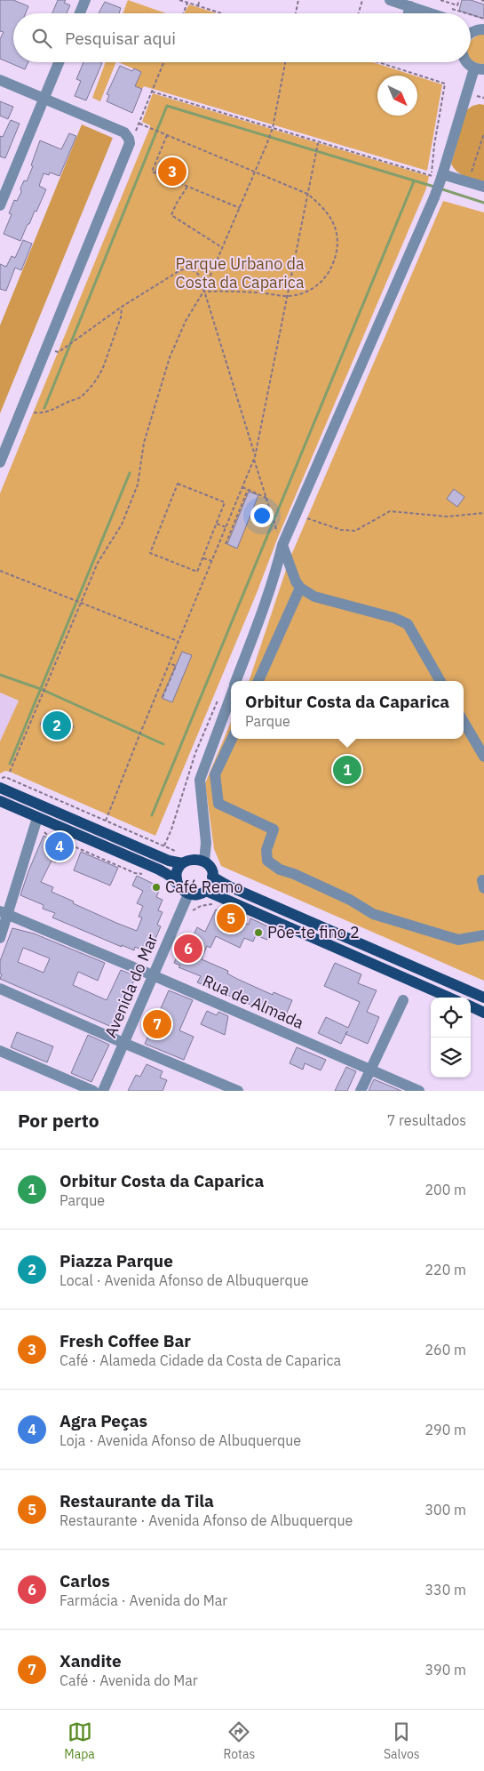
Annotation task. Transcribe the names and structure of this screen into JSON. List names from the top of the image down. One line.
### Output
{"streets":{"street":["Avenida do Mar","Rua de Almada"]},"crossings":[["Avenida do Mar","Rua de Almada"]],"parks":["Parque Urbano da Costa da Caparica"],"places":["Café Remo","Põe-te fino 2"],"north":"bottom right","page":{"search":"Pesquisar aqui","pins":["3","2","1","4","5","6","7"],"popup":["Orbitur Costa da Caparica","Parque"],"heading":["Por perto","7 resultados"],"list":[{"mark":"1","name":"Orbitur Costa da Caparica","note":"Parque","value":"200 m"},{"mark":"2","name":"Piazza Parque","note":"Local · Avenida Afonso de Albuquerque","value":"220 m"},{"mark":"3","name":"Fresh Coffee Bar","note":"Café · Alameda Cidade da Costa de Caparica","value":"260 m"},{"mark":"4","name":"Agra Peças","note":"Loja · Avenida Afonso de Albuquerque","value":"290 m"},{"mark":"5","name":"Restaurante da Tila","note":"Restaurante · Avenida Afonso de Albuquerque","value":"300 m"},{"mark":"6","name":"Carlos","note":"Farmácia · Avenida do Mar","value":"330 m"},{"mark":"7","name":"Xandite","note":"Café · Avenida do Mar","value":"390 m"}],"nav":["Mapa","Rotas","Salvos"]}}
